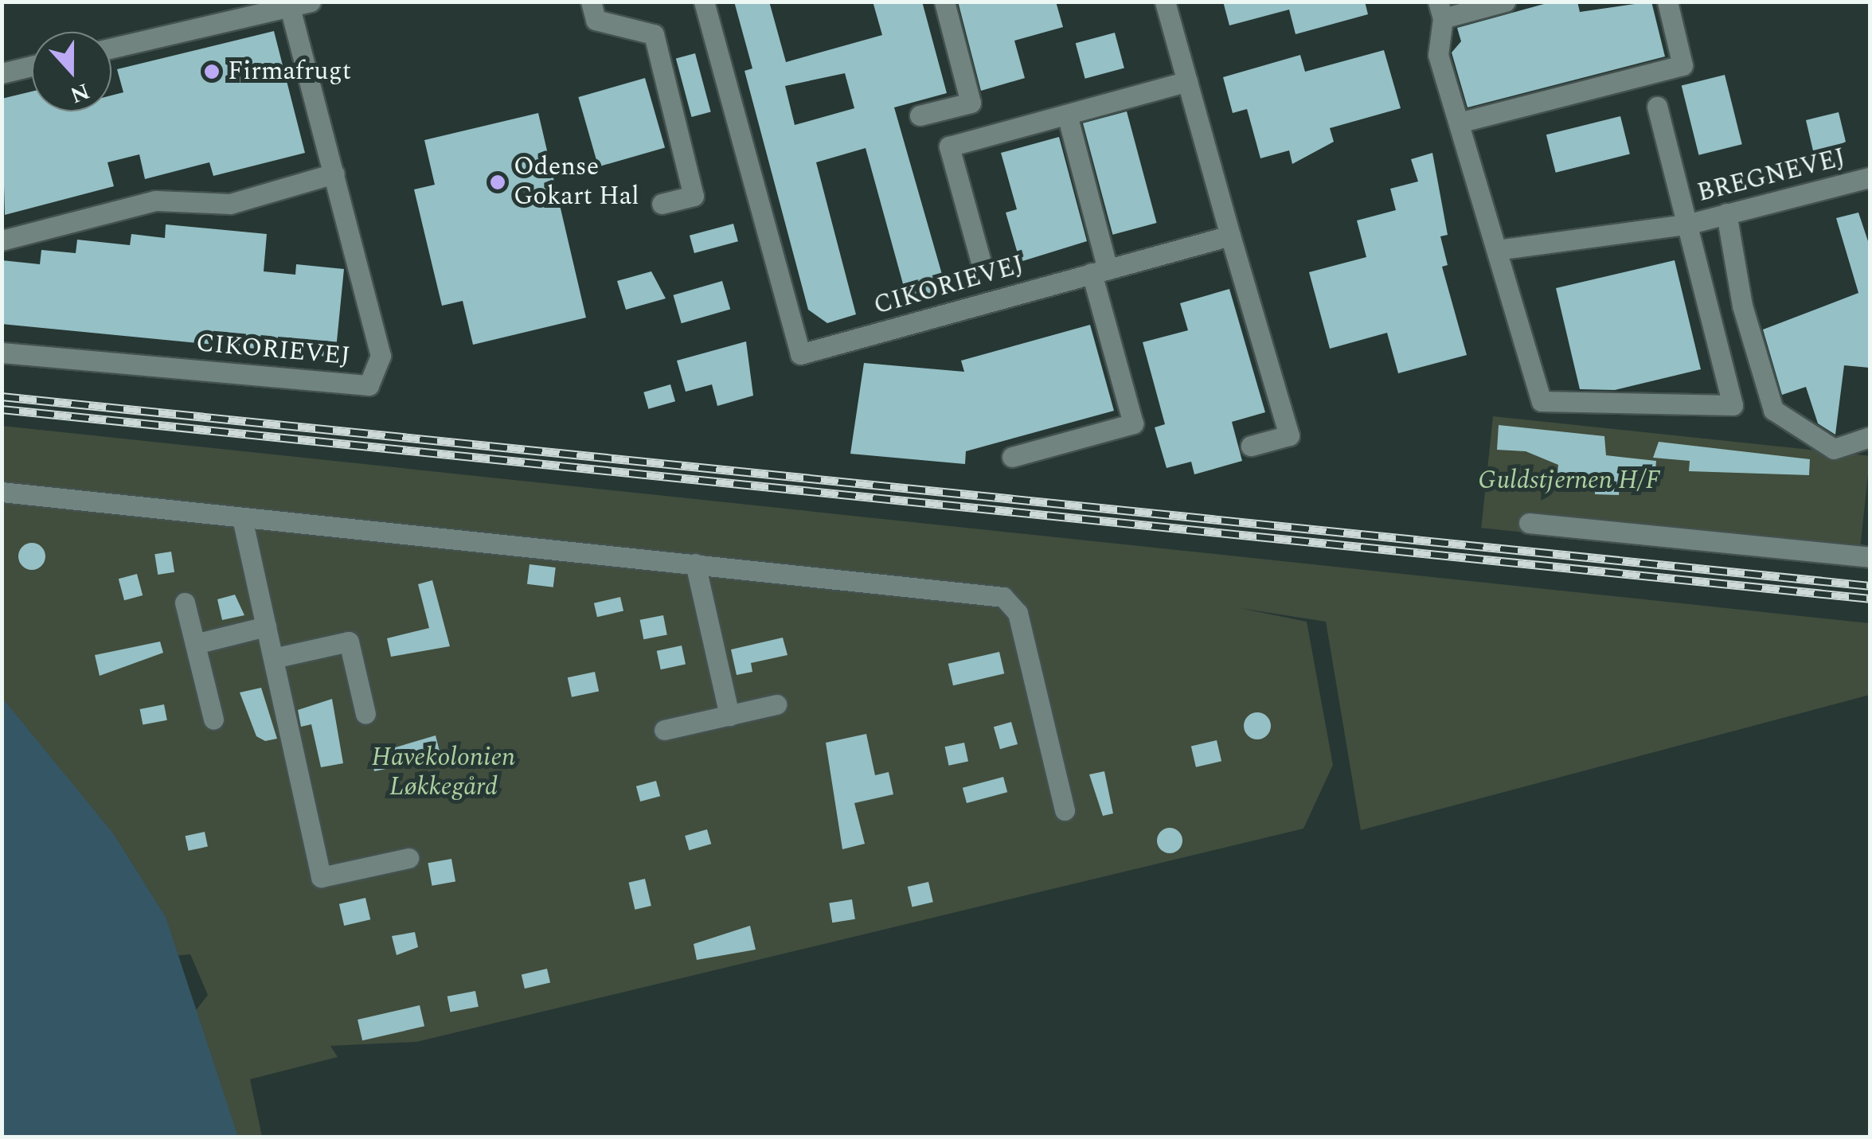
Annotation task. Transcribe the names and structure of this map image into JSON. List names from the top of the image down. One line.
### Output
{"streets":{"street":["BREGNEVEJ","CIKORIEVEJ"]},"parks":["Guldstjernen H/F","Havekolonien Løkkegård"],"places":["Firmafrugt","Odense Gokart Hal"],"north":"bottom"}
